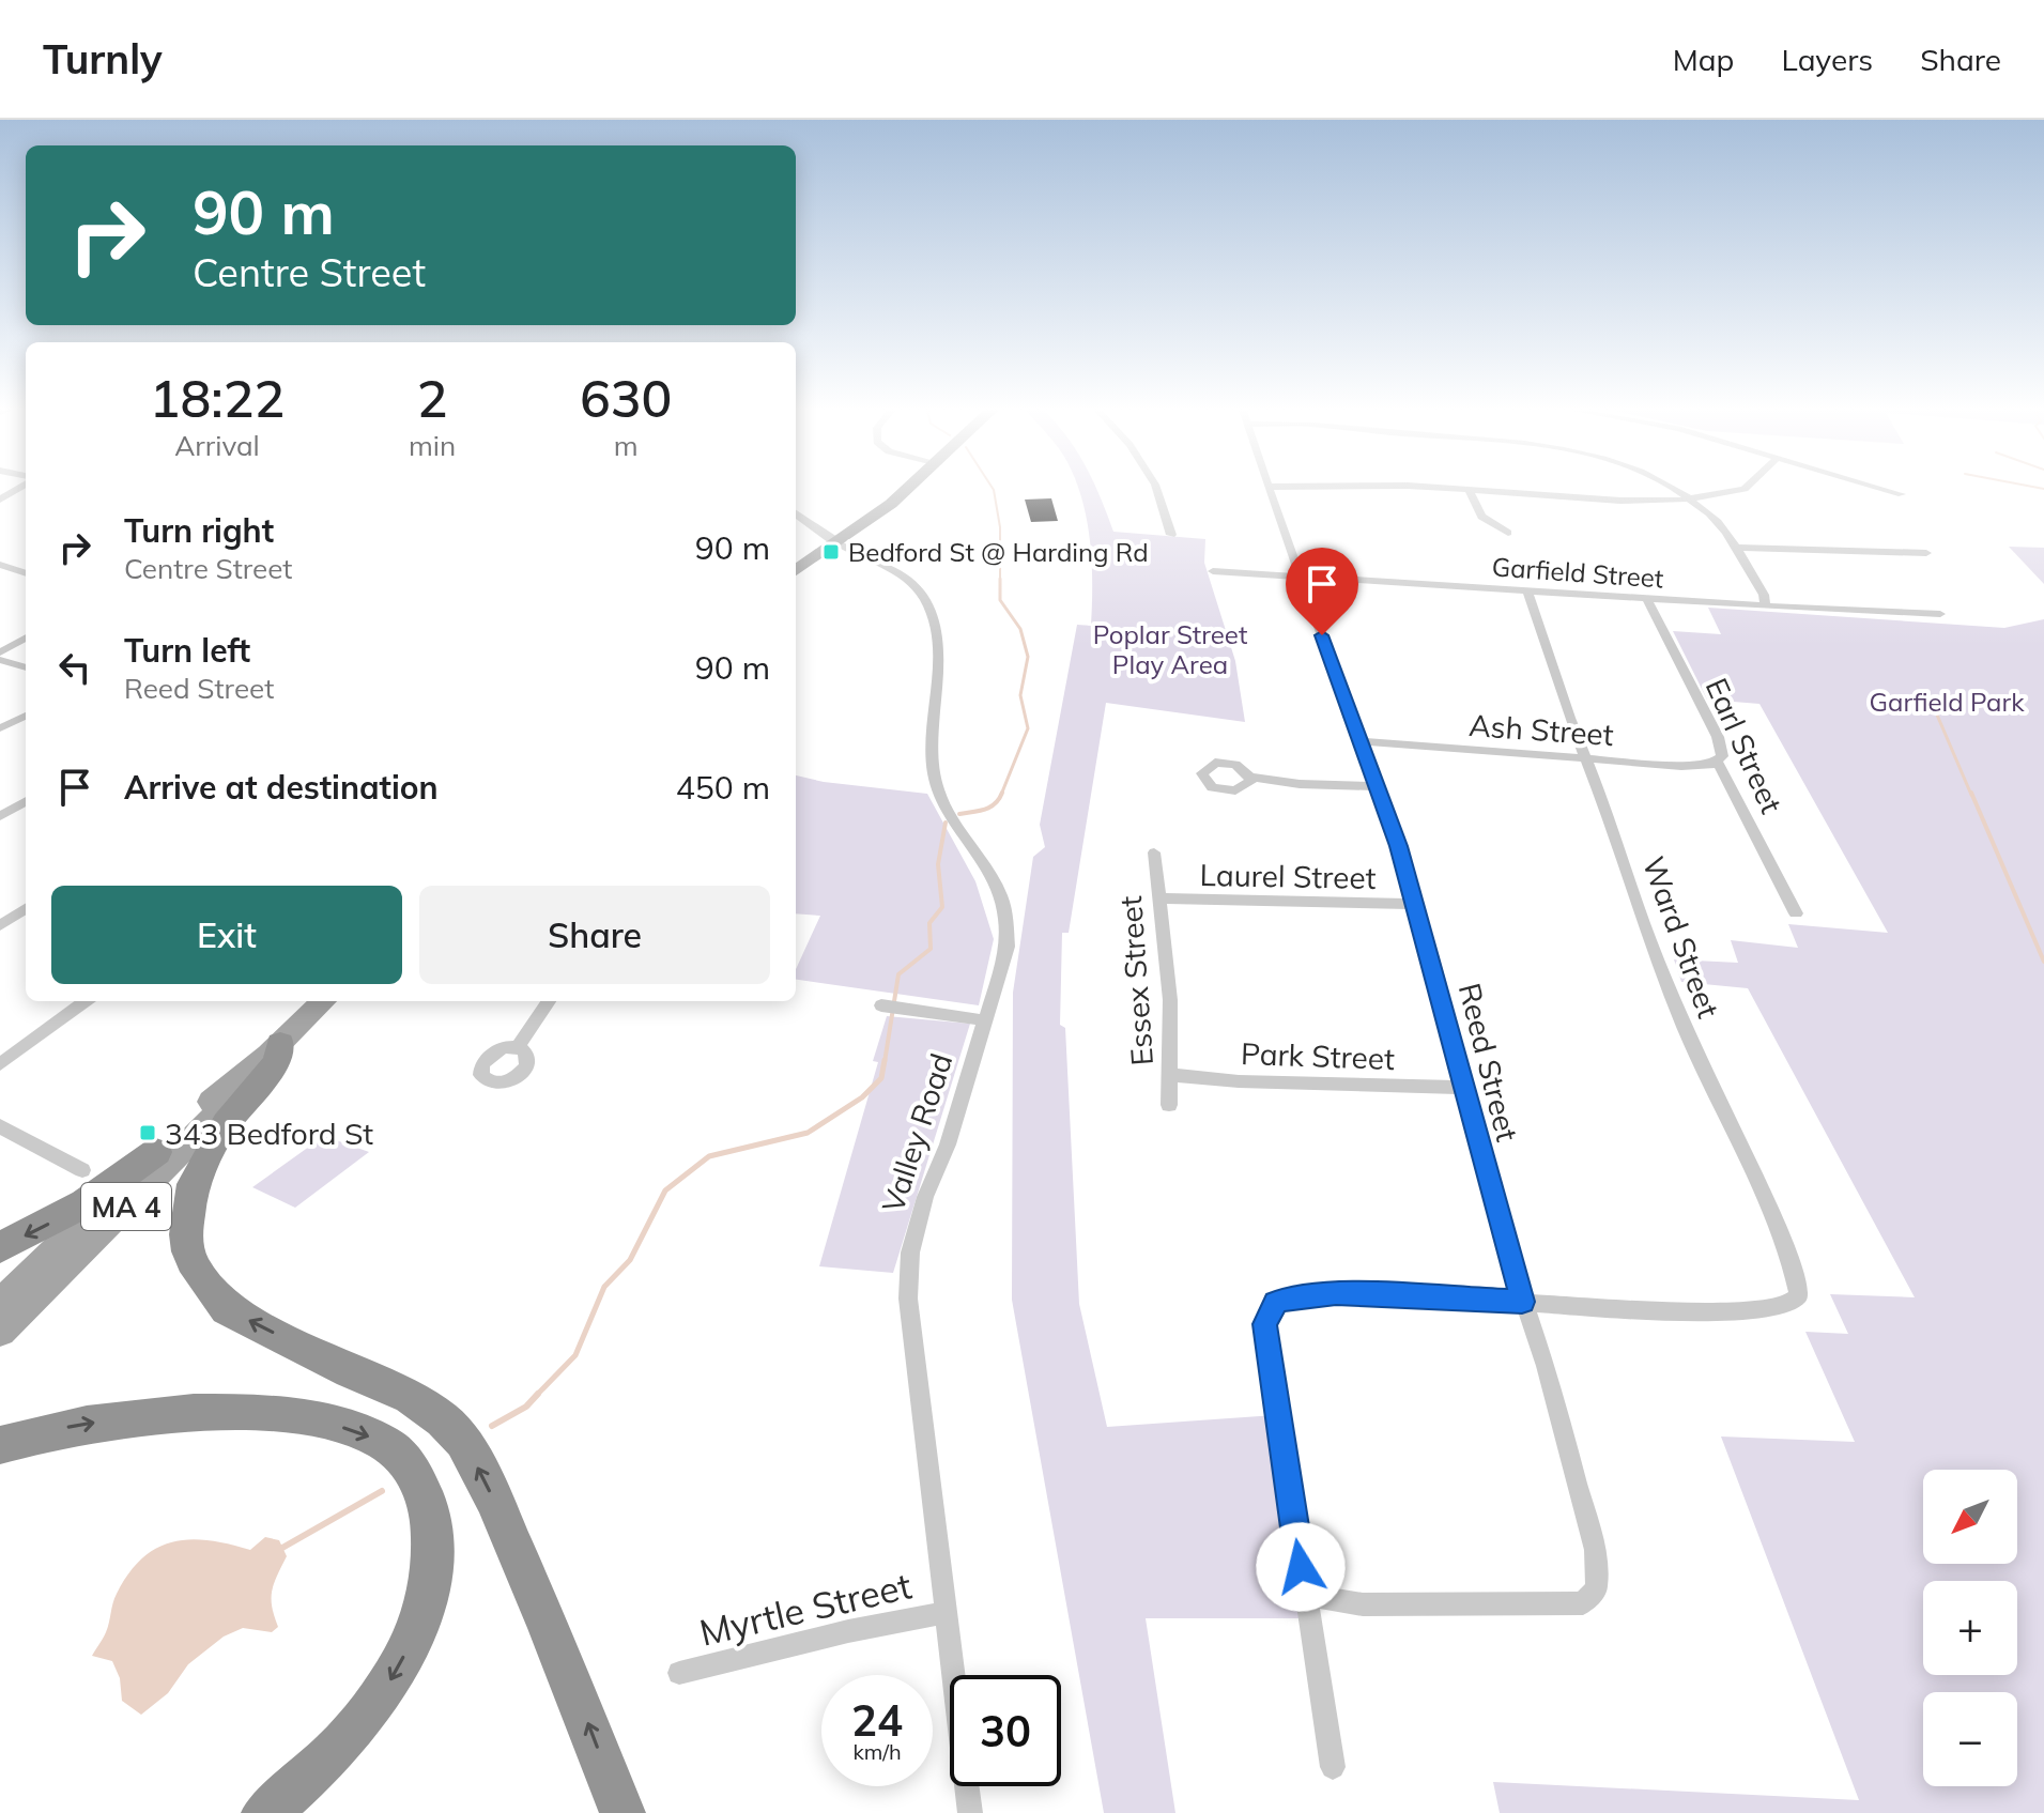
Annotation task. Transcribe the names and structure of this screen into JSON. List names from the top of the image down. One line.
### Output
{"streets":{"main road":["MA 4"],"street":["Garfield Street","Ash Street","Earl Street","Laurel Street","Ward Street","Essex Street","Park Street","Reed Street","Valley Road","Myrtle Street"]},"crossings":[["Garfield Street","Earl Street"],["Garfield Street","Ward Street"],["Garfield Street","Reed Street"],["Ash Street","Earl Street"],["Ash Street","Ward Street"],["Ash Street","Reed Street"],["Laurel Street","Essex Street"],["Laurel Street","Reed Street"],["Ward Street","Reed Street"],["Essex Street","Park Street"],["Park Street","Reed Street"],["Valley Road","Myrtle Street"]],"parks":["Poplar Street Play Area","Garfield Park"],"places":{"transit":["Bedford St @ Harding Rd","343 Bedford St"]},"north":"bottom left","page":{"header":"Turnly","nav":["Map","Layers","Share"],"turn":["90 m","Centre Street"],"eta":["18:22","Arrival","2","min","630","m"],"list":[{"name":"Turn right","note":"Centre Street","value":"90 m"},{"name":"Turn left","note":"Reed Street","value":"90 m"},{"name":"Arrive at destination","value":"450 m"}],"buttons":["Exit","Share"],"map_buttons":["+","−"],"speed":"24 km/h","limit":"30"}}
